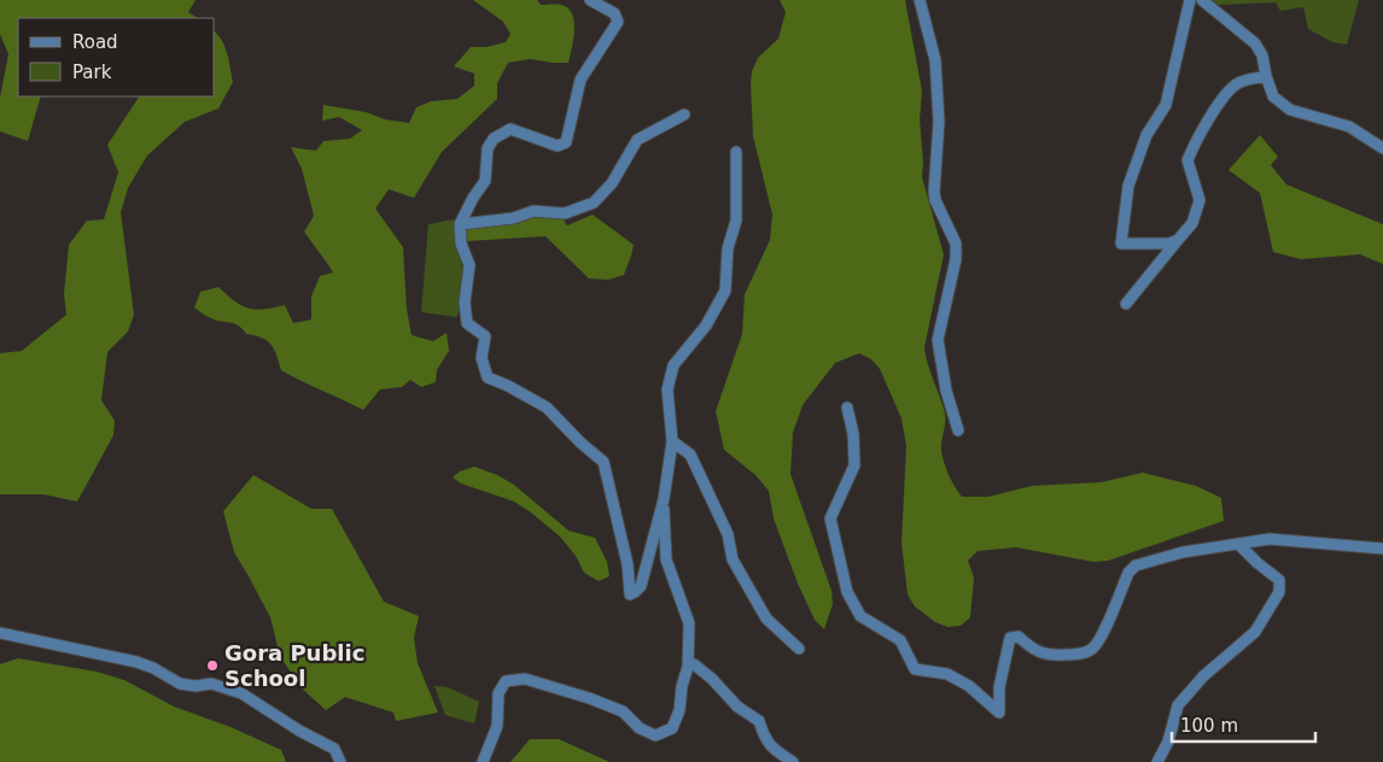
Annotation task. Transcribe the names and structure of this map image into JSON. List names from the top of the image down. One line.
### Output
{"places":["Gora Public School"],"legend":["Road","Park"],"scale_bar":"100 m"}
